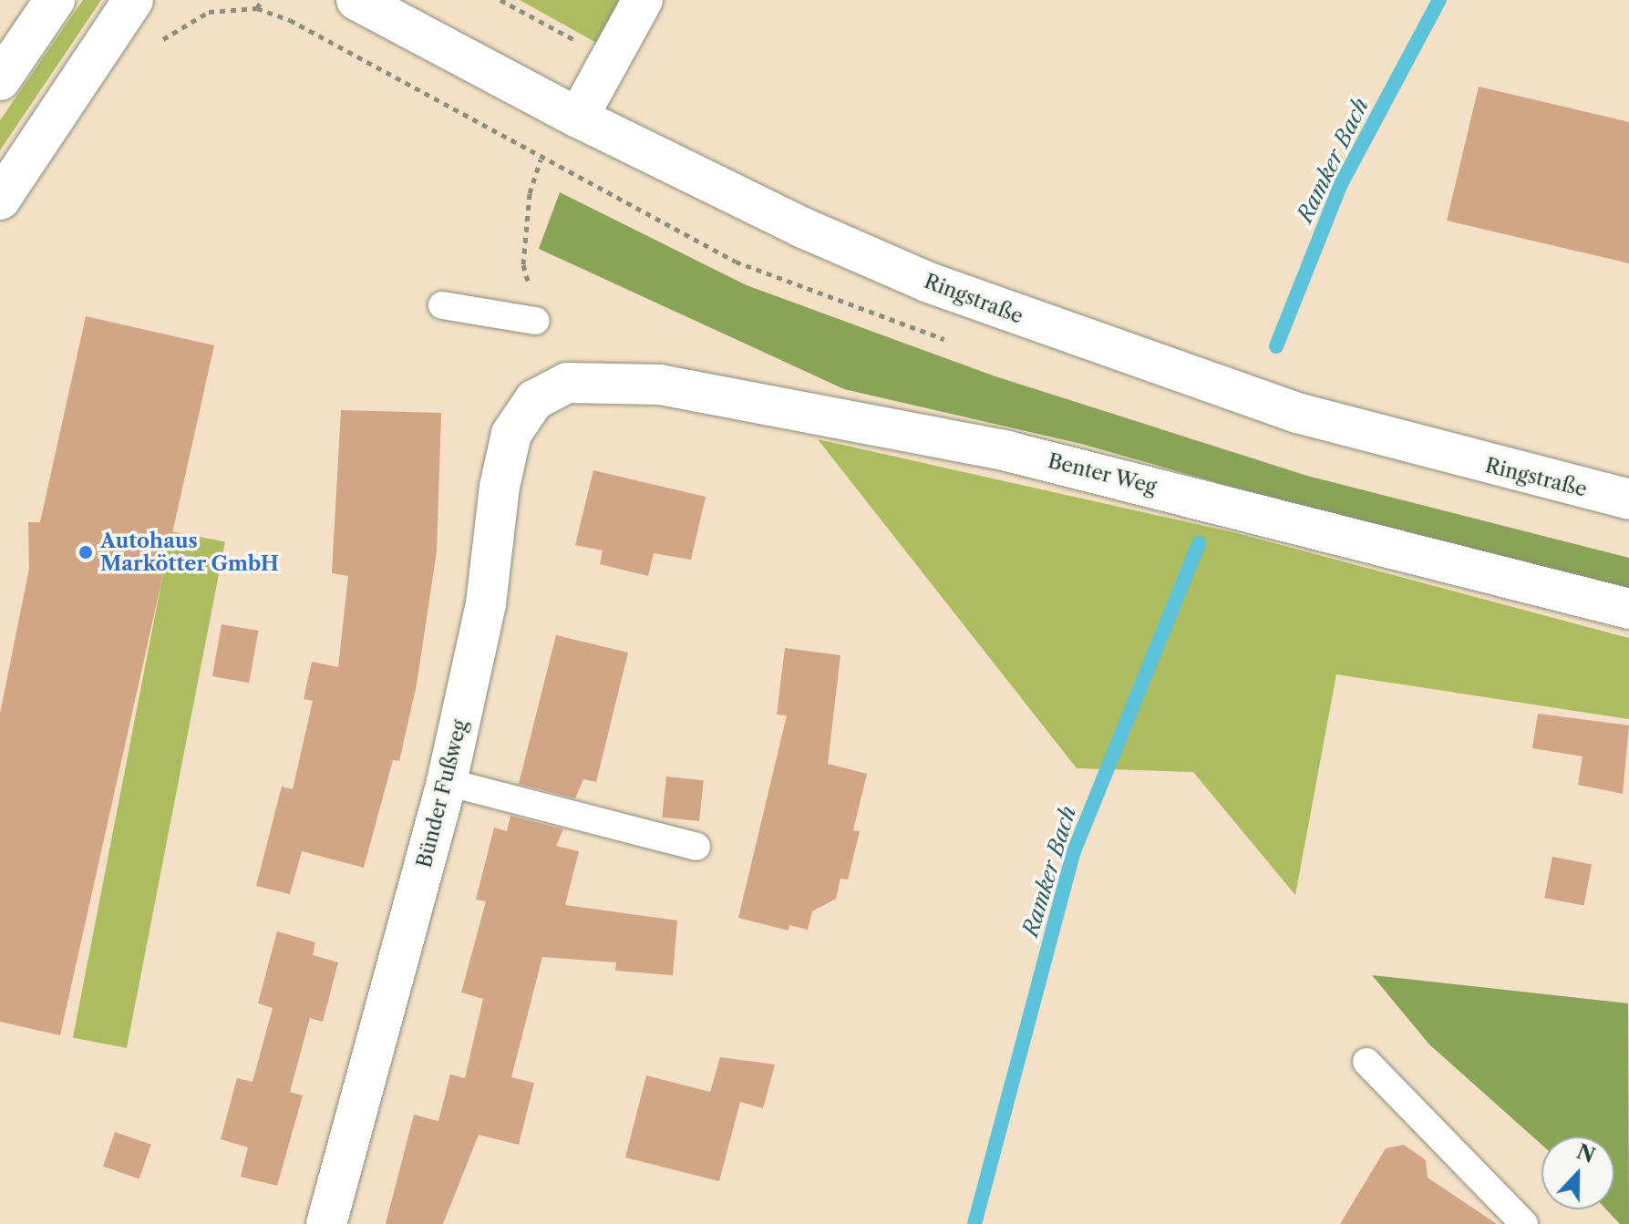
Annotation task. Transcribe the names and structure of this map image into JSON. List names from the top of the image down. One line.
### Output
{"streets":{"street":["Ringstraße","Benter Weg","Bünder Fußweg"]},"crossings":[["Benter Weg","Bünder Fußweg"]],"water":["Ramker Bach"],"places":["Autohaus Markötter GmbH"],"north":"top"}
